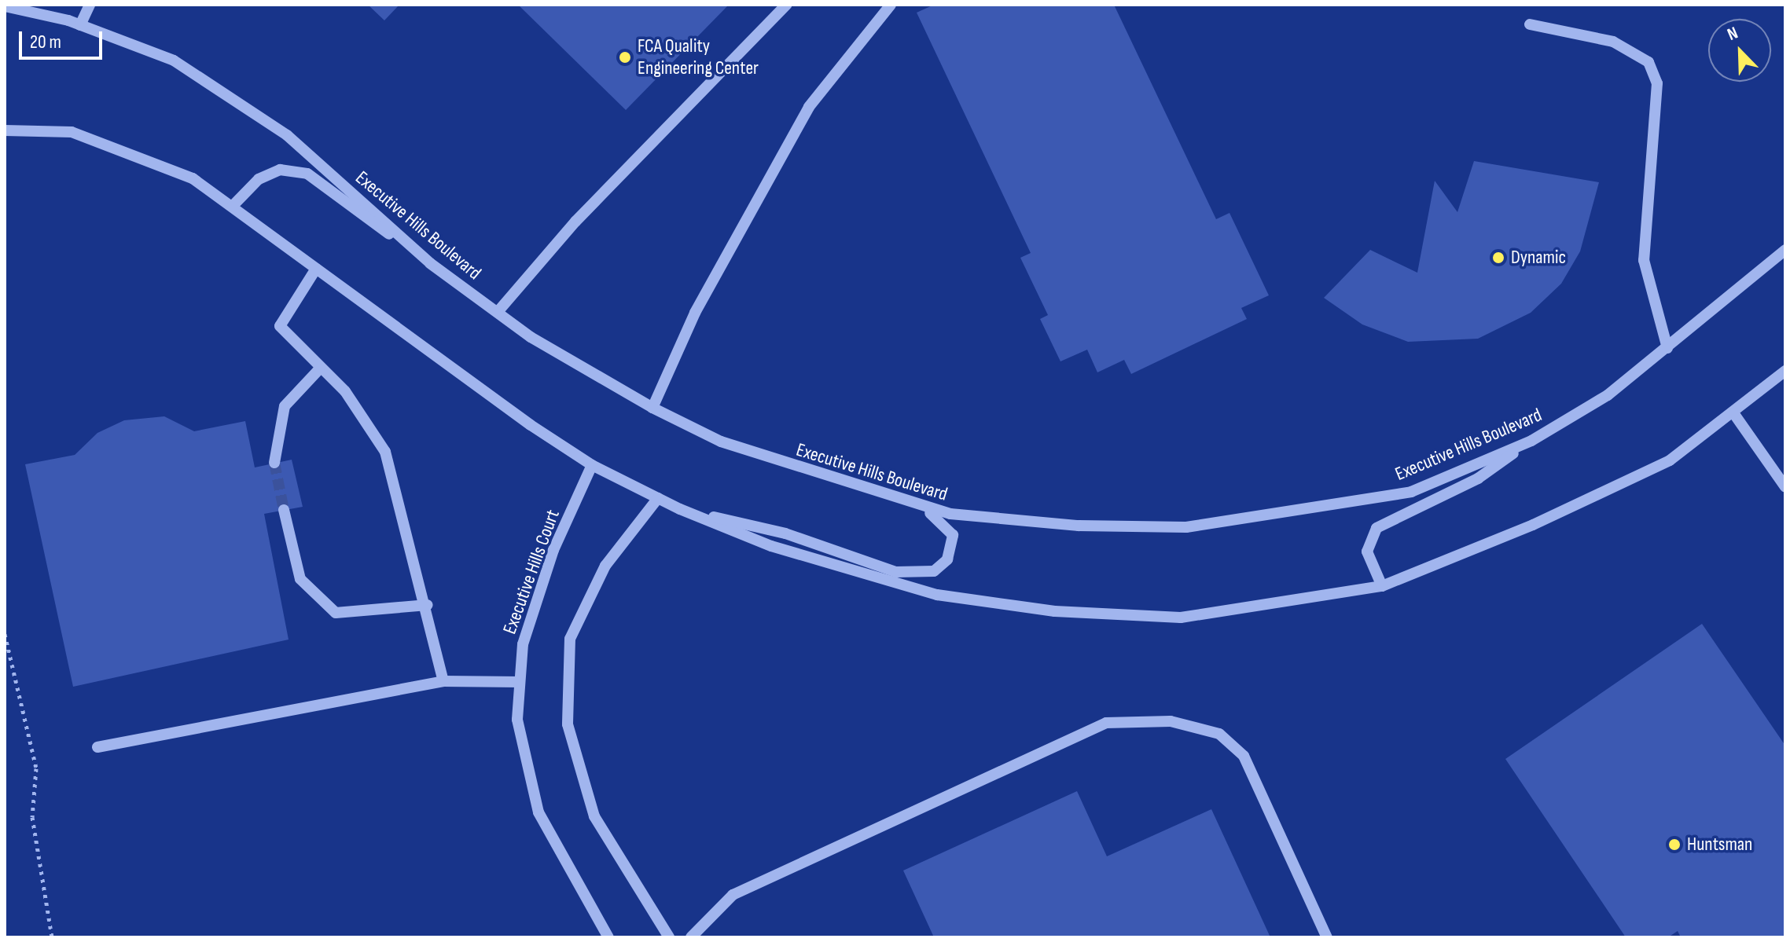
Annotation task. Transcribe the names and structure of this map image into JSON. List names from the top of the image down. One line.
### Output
{"streets":{"street":["Executive Hills Boulevard","Executive Hills Court"]},"places":["FCA Quality Engineering Center","Dynamic","Huntsman"],"scale_bar":"20 m","north":"top left"}
